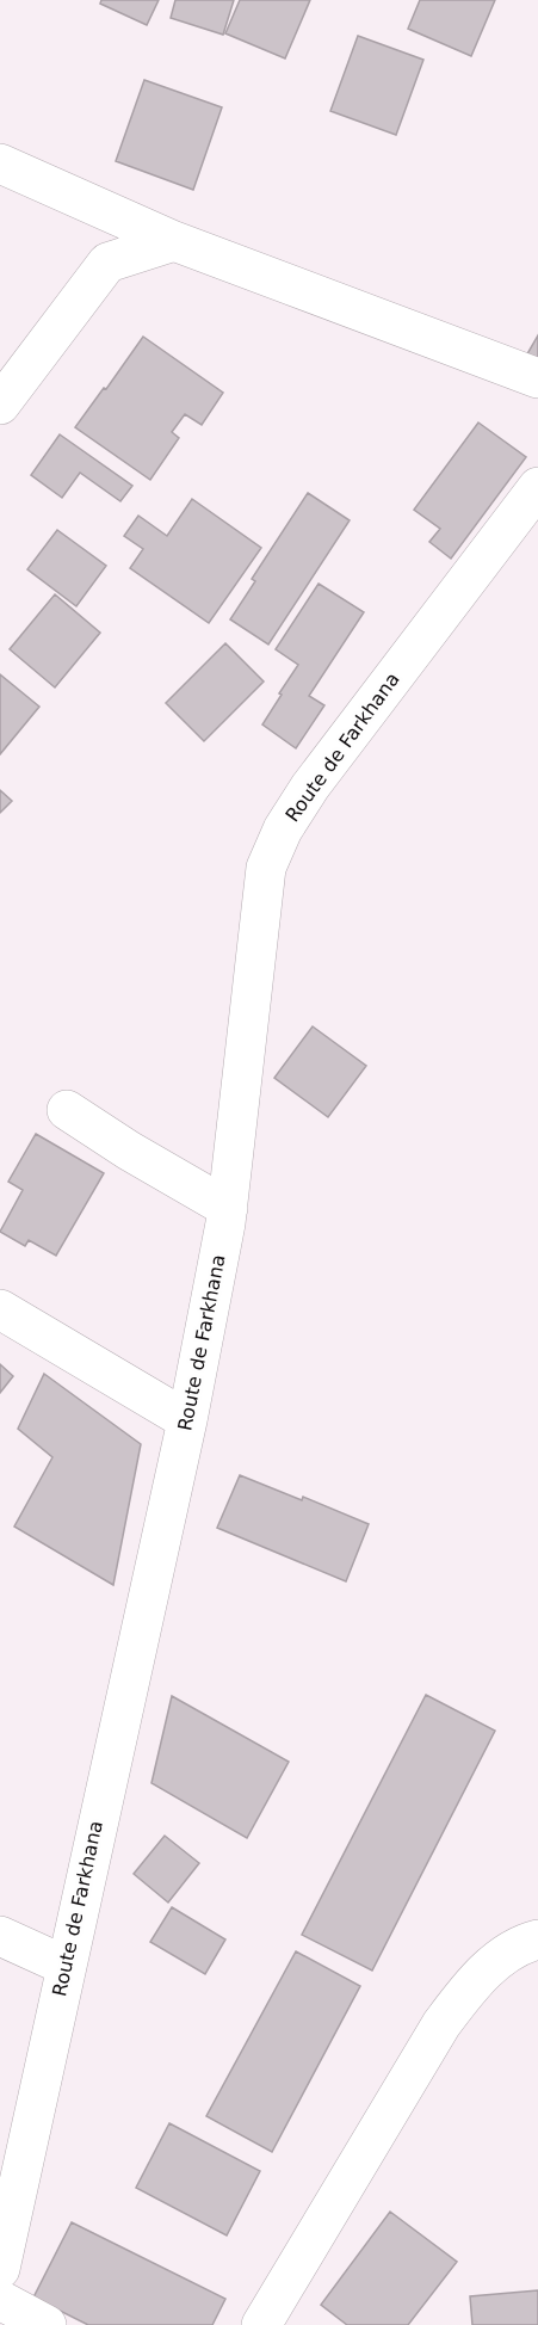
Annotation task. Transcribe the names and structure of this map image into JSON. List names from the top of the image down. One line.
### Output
{"streets":{"street":["Route de Farkhana"]}}
